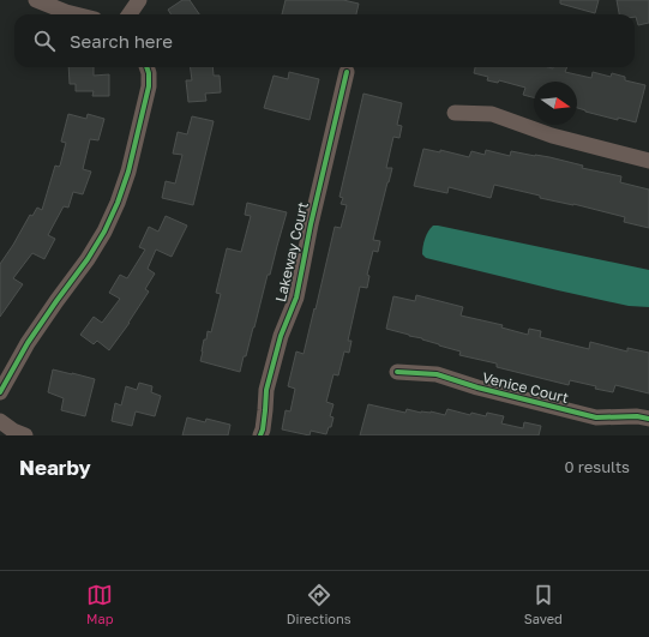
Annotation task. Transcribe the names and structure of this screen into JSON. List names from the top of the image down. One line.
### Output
{"streets":{"street":["Lakeway Court","Venice Court"]},"north":"right","page":{"search":"Search here","heading":["Nearby","0 results"],"nav":["Map","Directions","Saved"]}}
